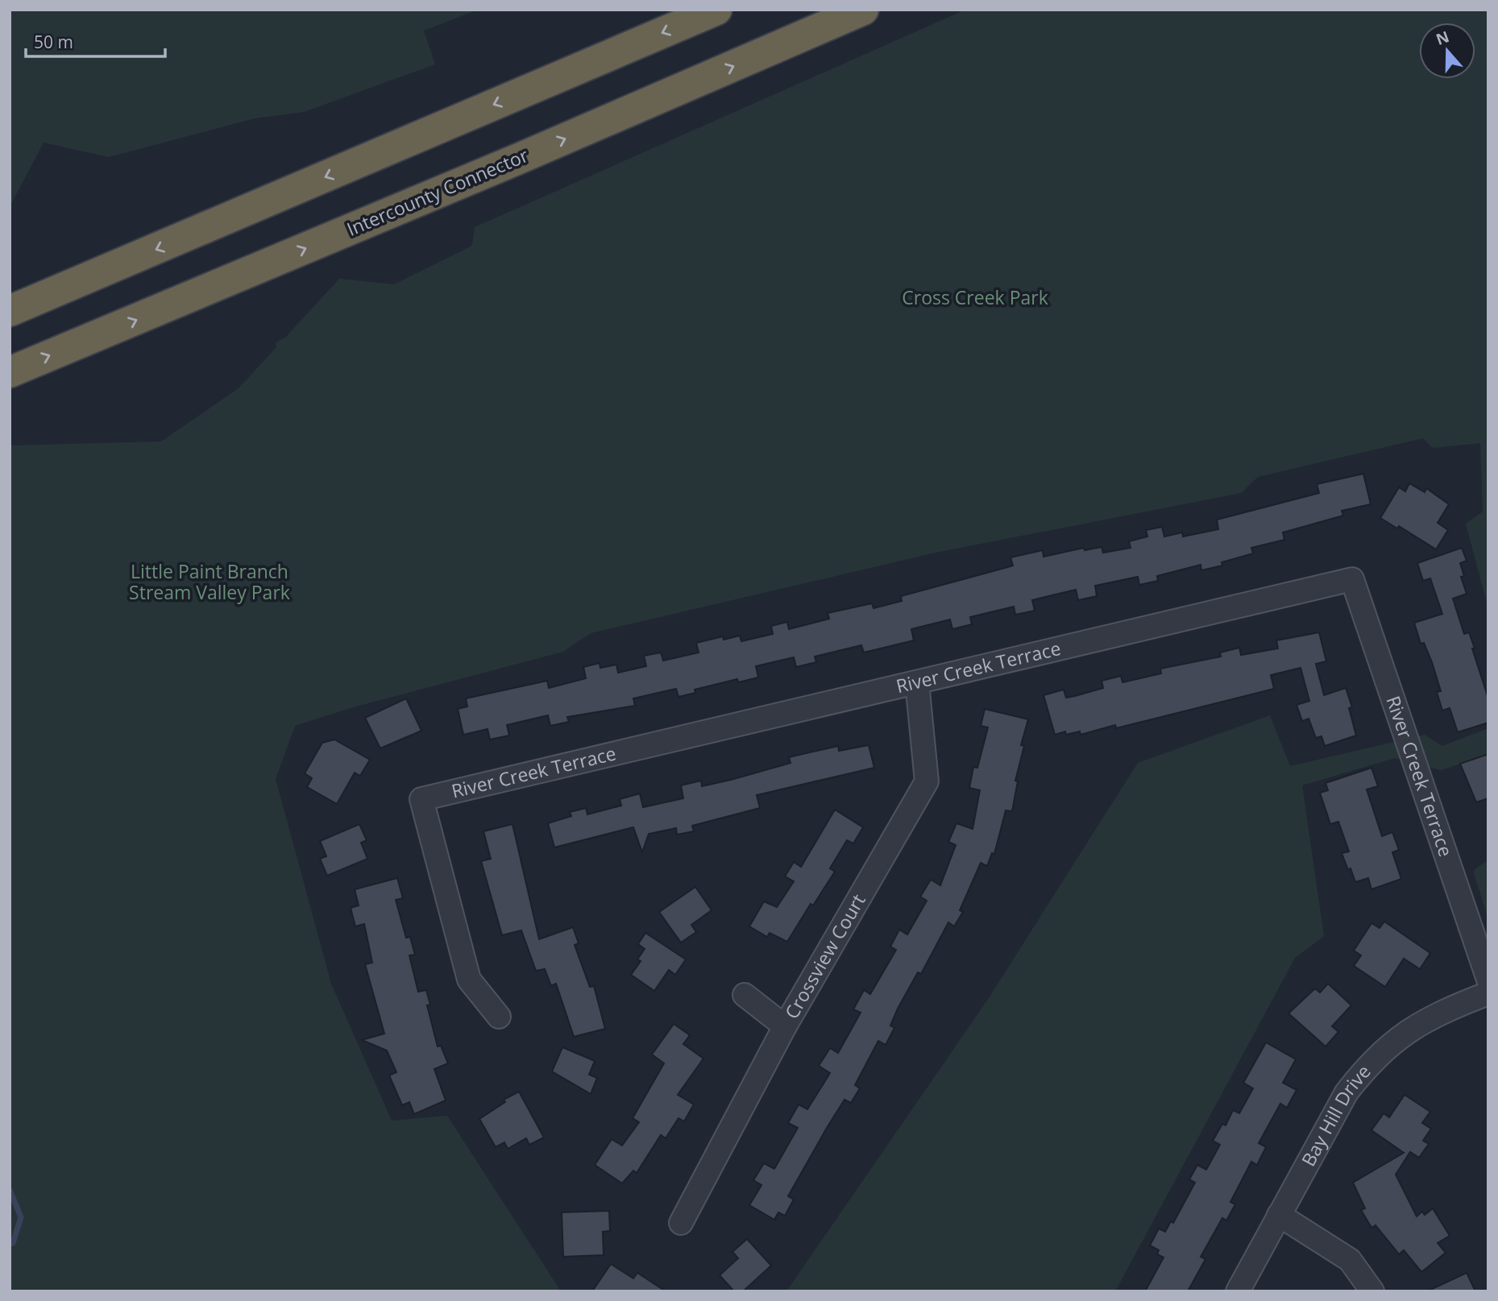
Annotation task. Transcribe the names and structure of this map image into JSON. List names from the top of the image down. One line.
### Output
{"streets":{"highway":["Intercounty Connector"],"street":["River Creek Terrace","Crossview Court","Bay Hill Drive"]},"crossings":[["River Creek Terrace","Crossview Court"]],"parks":["Cross Creek Park","Little Paint Branch Stream Valley Park"],"scale_bar":"50 m","north":"top"}
